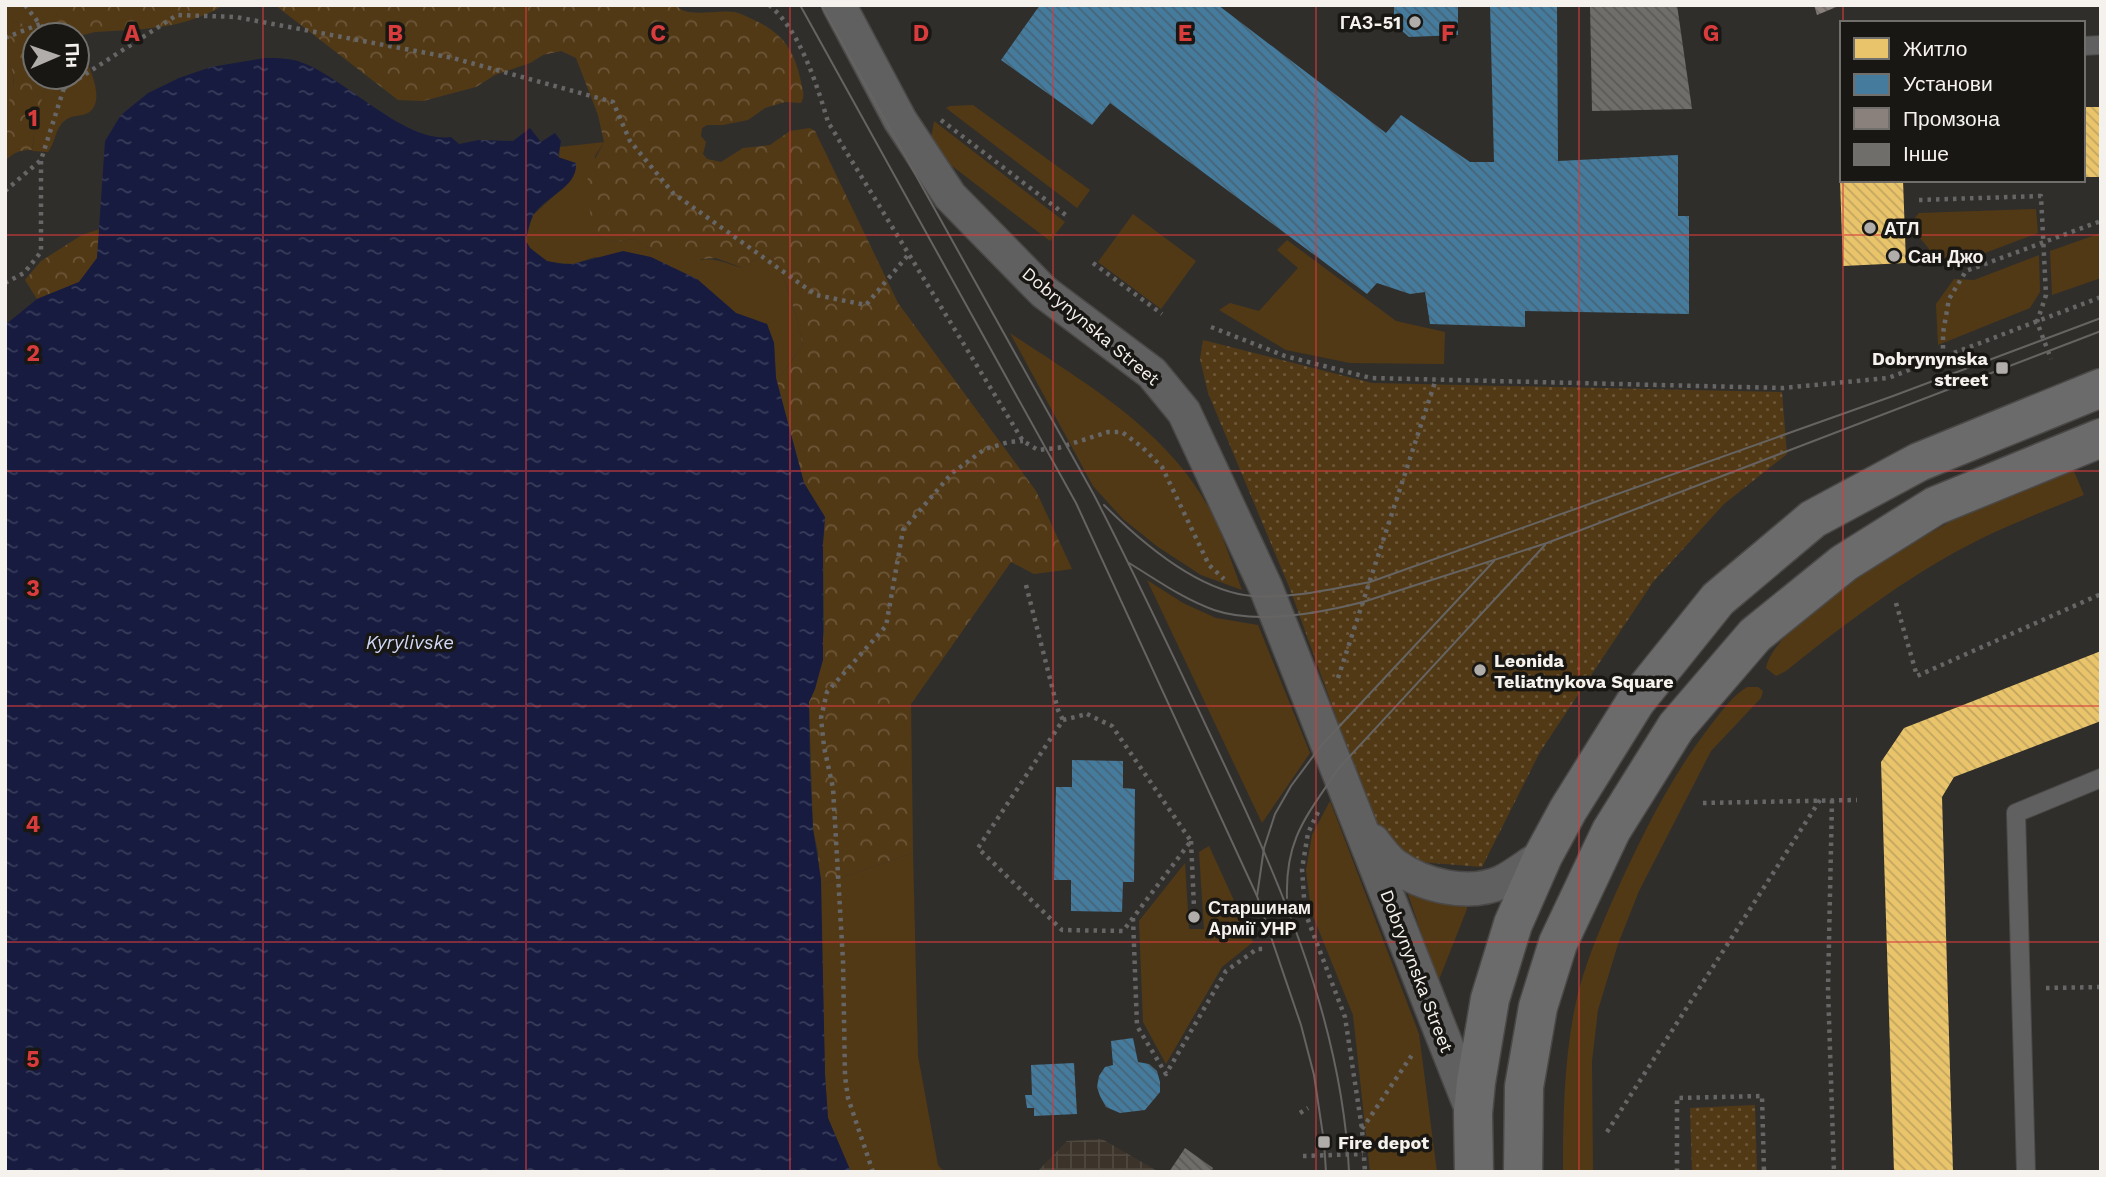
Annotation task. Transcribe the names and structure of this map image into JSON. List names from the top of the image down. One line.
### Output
{"streets":{"street":["Dobrynynska Street"]},"water":["Kyrylivske"],"places":{"other":["ГАЗ-51","АТЛ","Сан Джо","Leonida Teliatnykova Square","Старшинам Армії УНР"],"transit":["Dobrynynska street","Fire depot"]},"legend":["Житло","Установи","Промзона","Інше"],"north":"right","grid":{"columns":["A","B","C","D","E","F","G"],"rows":["1","2","3","4","5"]}}
